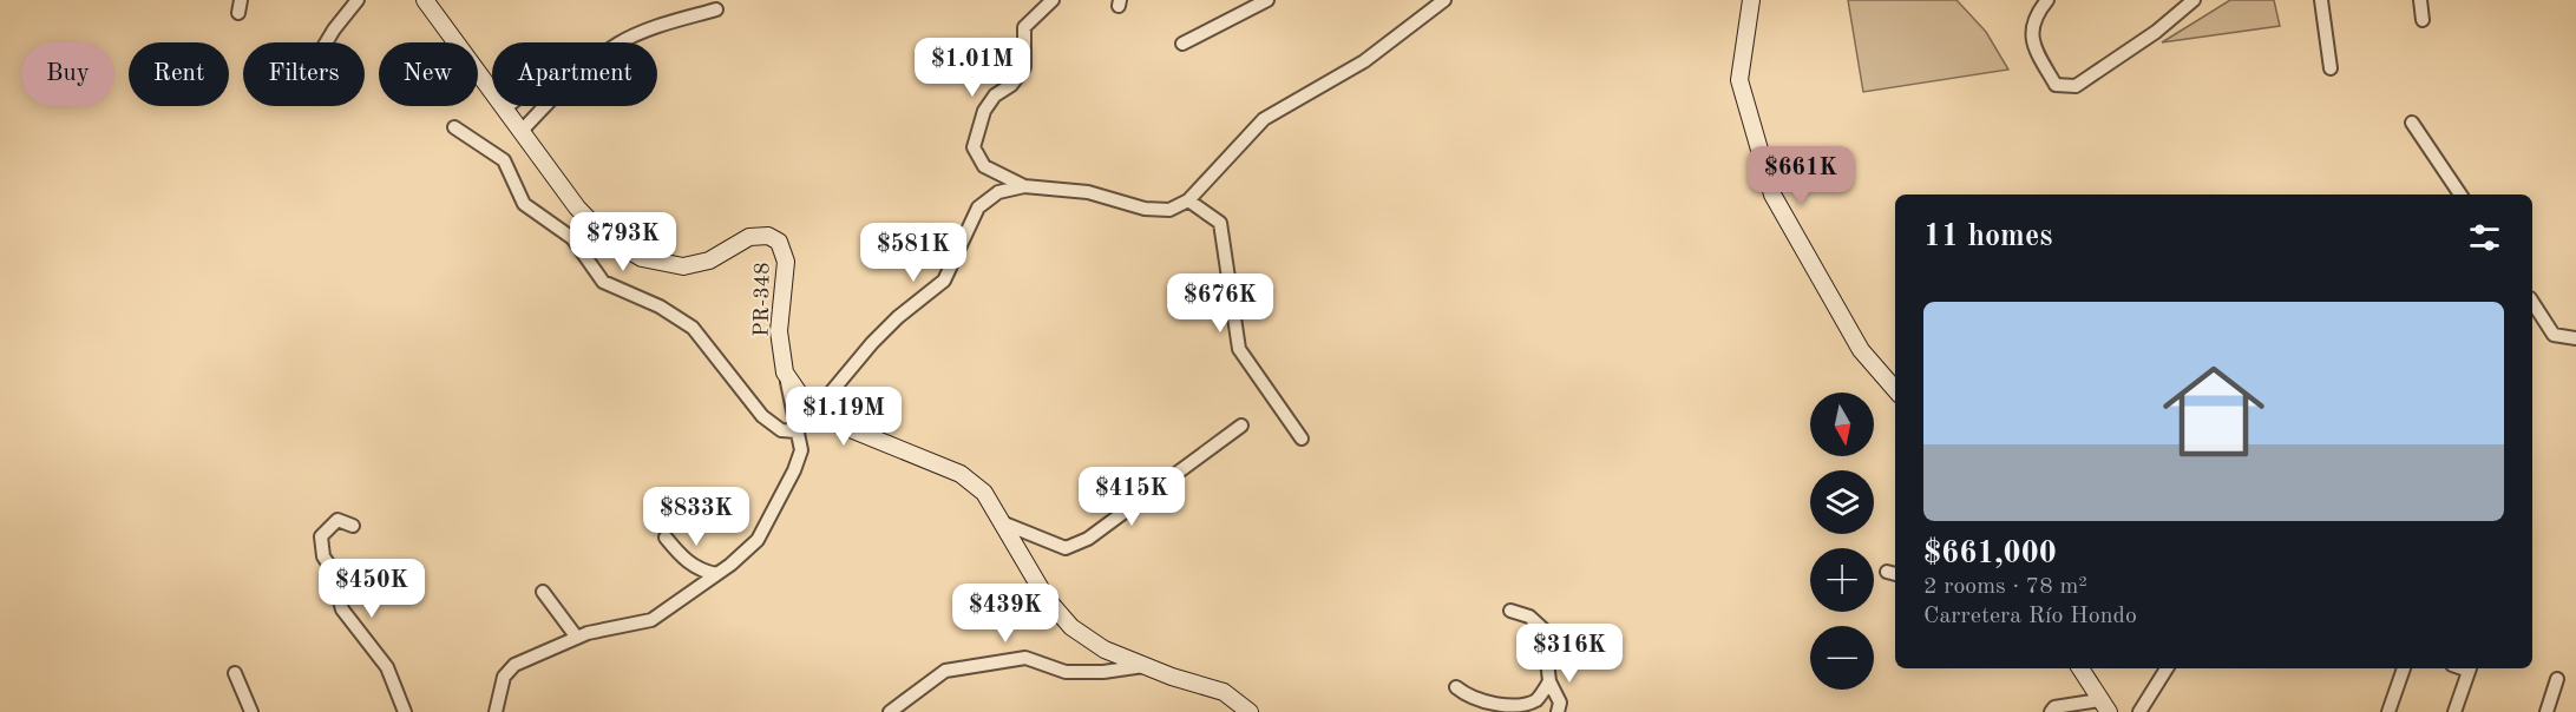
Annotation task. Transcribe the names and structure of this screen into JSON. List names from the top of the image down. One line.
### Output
{"streets":{"street":["PR-348"]},"north":"bottom","page":{"price":["$1.01M","$661K","$793K","$581K","$676K","$1.19M","$415K","$833K","$450K","$439K","$316K"],"chip":["Buy","Rent","Filters","New","Apartment"],"heading":"11 homes","list":[{"name":"$661,000","note":"2 rooms · 78 m² · Carretera Río Hondo"}],"map_buttons":["+","−"]}}
